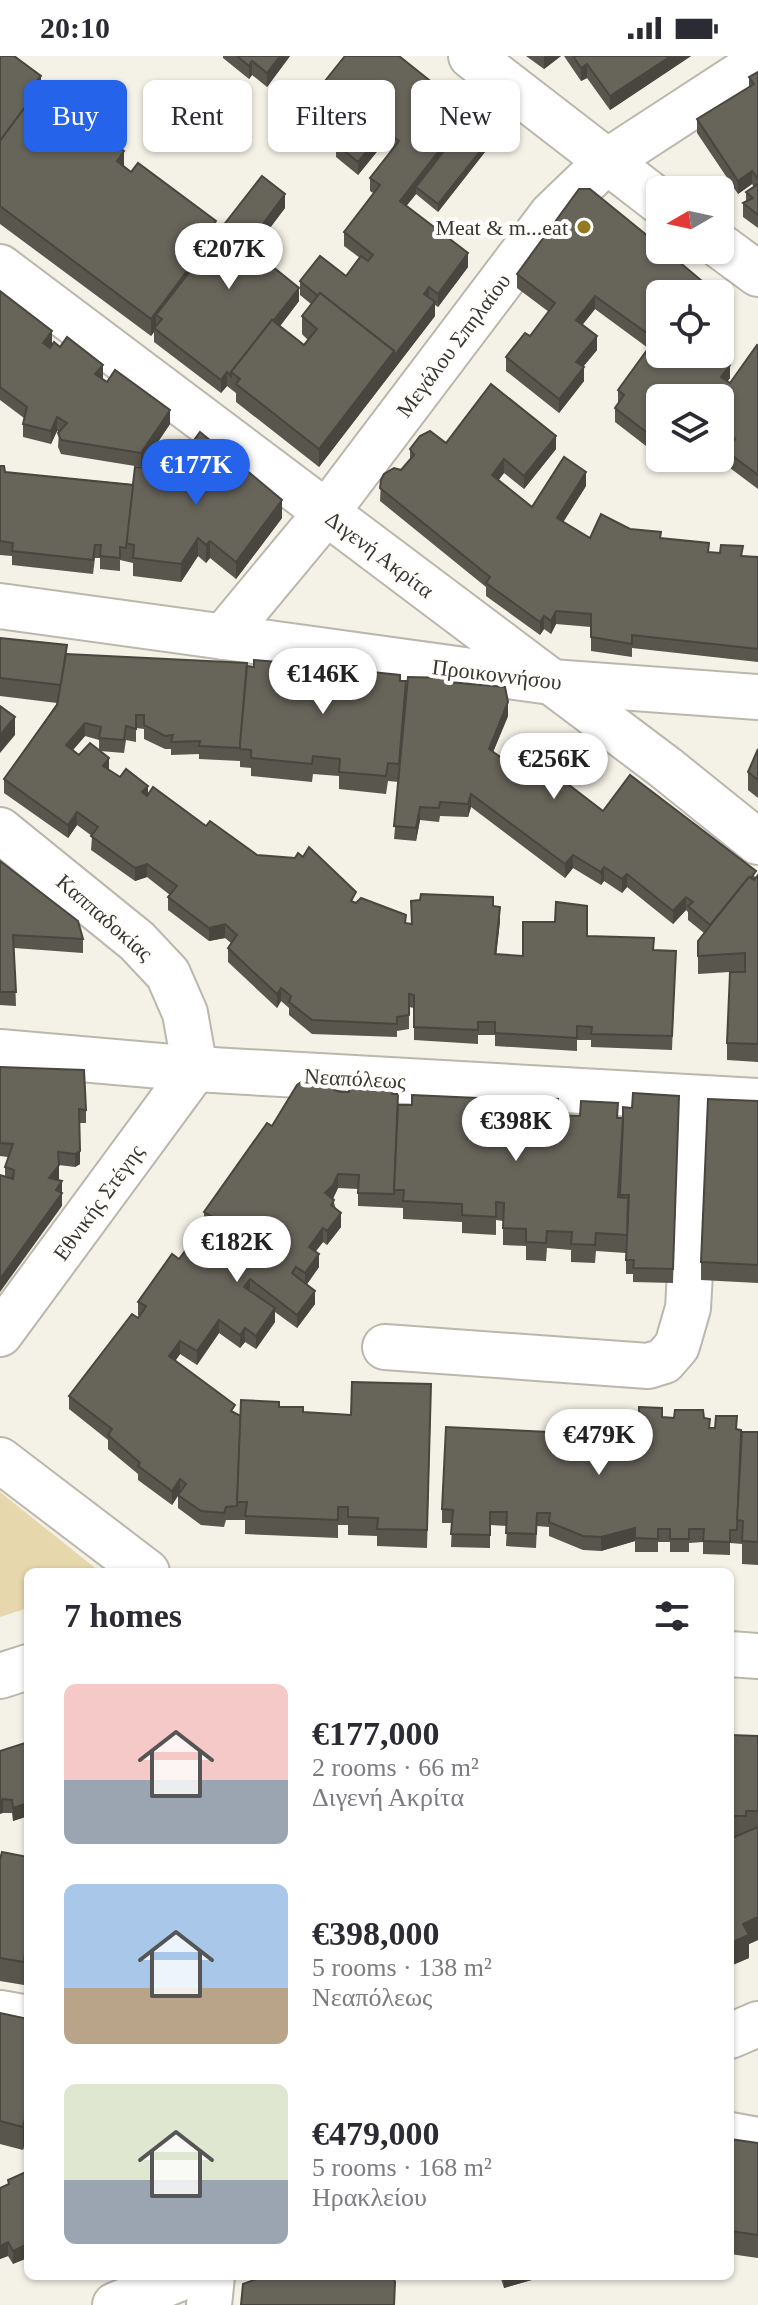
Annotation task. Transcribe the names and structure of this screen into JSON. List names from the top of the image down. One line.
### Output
{"streets":{"street":["Μεγάλου Σπηλαίου","Διγενή Ακρίτα","Προικοννήσου","Καππαδοκίας","Νεαπόλεως","Εθνικής Στέγης"]},"crossings":[["Μεγάλου Σπηλαίου","Διγενή Ακρίτα"],["Μεγάλου Σπηλαίου","Προικοννήσου"],["Διγενή Ακρίτα","Προικοννήσου"],["Καππαδοκίας","Νεαπόλεως"],["Καππαδοκίας","Εθνικής Στέγης"],["Νεαπόλεως","Εθνικής Στέγης"]],"places":["Meat & m...eat"],"north":"left","page":{"status":"20:10","chip":["Buy","Rent","Filters","New"],"price":["€207K","€177K","€146K","€256K","€398K","€182K","€479K"],"heading":"7 homes","list":[{"name":"€177,000","note":"2 rooms · 66 m² · Διγενή Ακρίτα"},{"name":"€398,000","note":"5 rooms · 138 m² · Νεαπόλεως"},{"name":"€479,000","note":"5 rooms · 168 m² · Ηρακλείου"}]}}
